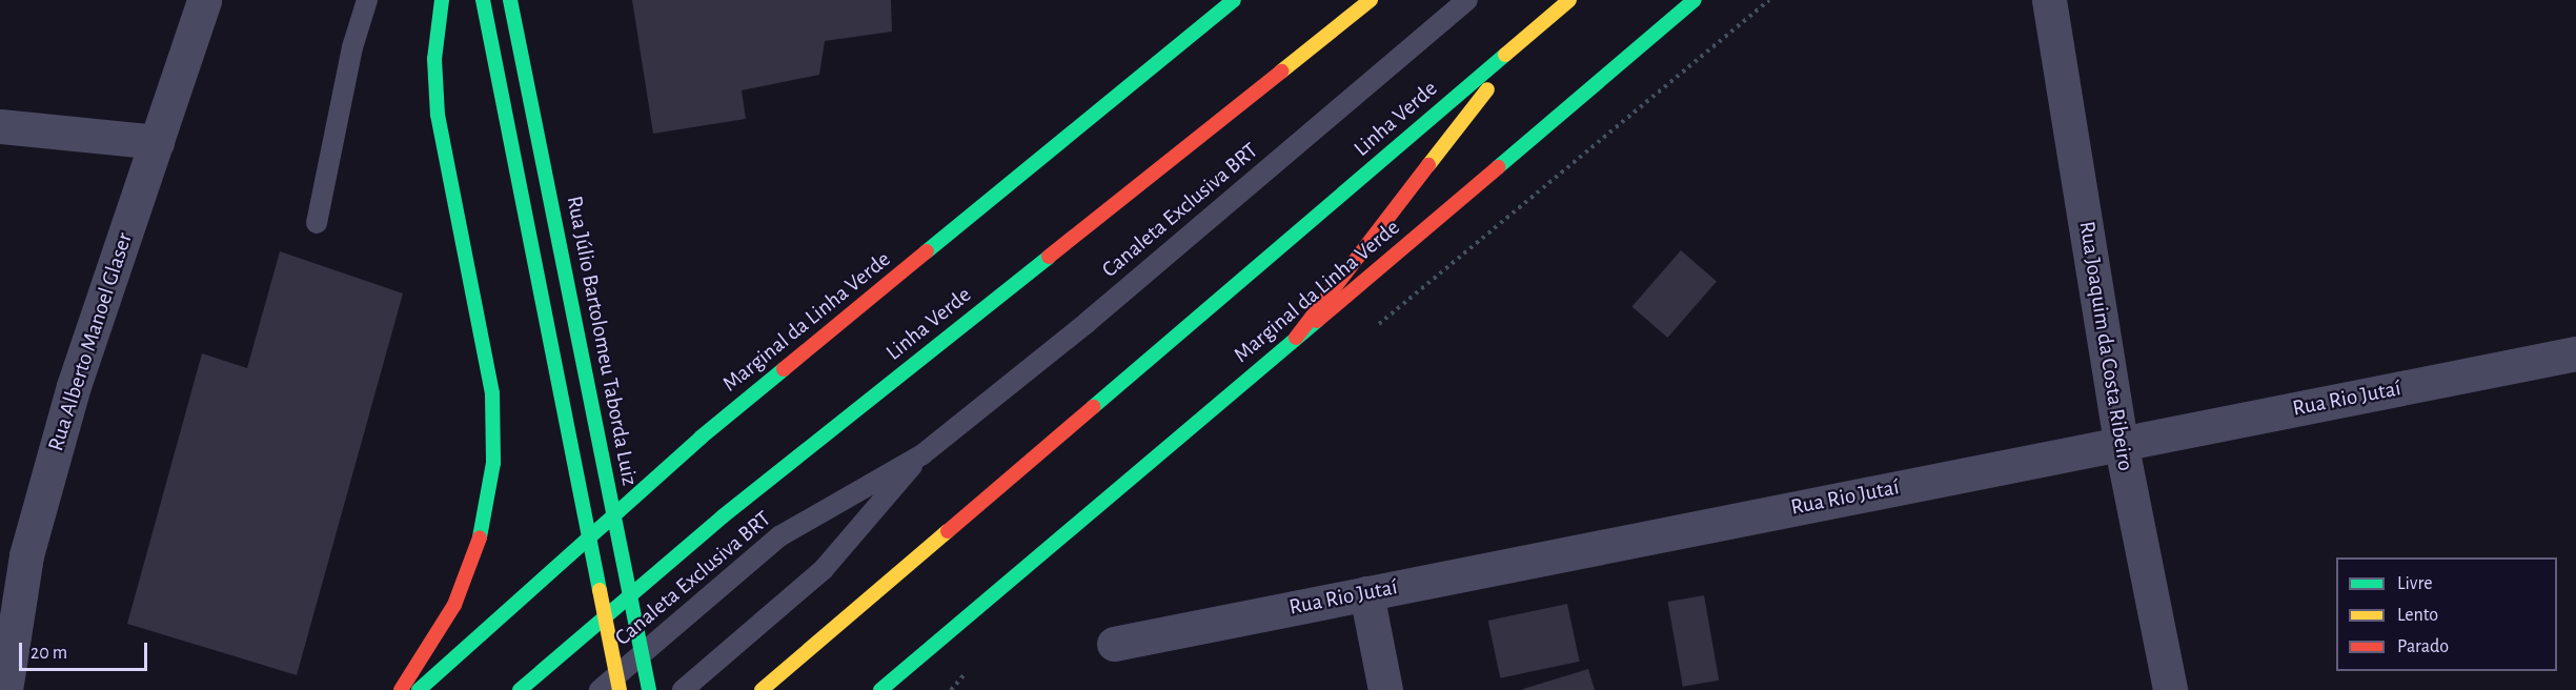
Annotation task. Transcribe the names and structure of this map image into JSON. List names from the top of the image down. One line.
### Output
{"streets":{"main road":["Linha Verde","Marginal da Linha Verde","Rua Júlio Bartolomeu Taborda Luiz"],"street":["Rua Alberto Manoel Glaser","Rua Joaquim da Costa Ribeiro","Rua Rio Jutaí"],"lane":["Canaleta Exclusiva BRT"]},"crossings":[["Rua Joaquim da Costa Ribeiro","Rua Rio Jutaí"]],"legend":["Livre","Lento","Parado"],"scale_bar":"20 m"}
